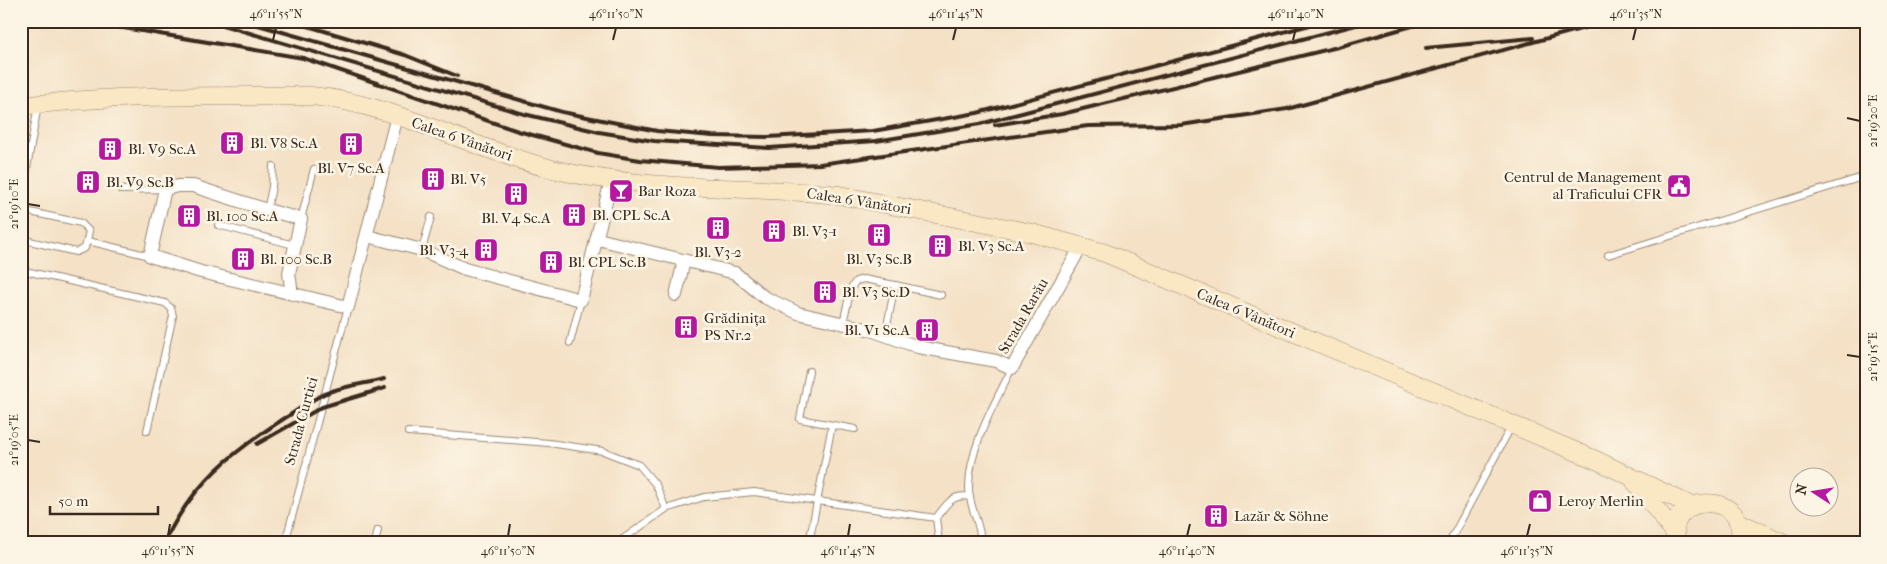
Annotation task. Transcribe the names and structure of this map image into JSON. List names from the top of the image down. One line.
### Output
{"streets":{"main road":["Calea 6 Vânători"],"street":["Strada Rarău","Strada Curtici"]},"crossings":[["Calea 6 Vânători","Strada Rarău"],["Calea 6 Vânători","Strada Curtici"]],"places":{"building":["Bl. V8 Sc.A","Bl. V7 Sc.A","Bl. V9 Sc.A","Bl. V5","Bl. V9 Sc.B","Bl. V4 Sc.A","Bl. CPL Sc.A","Bl. 100 Sc.A","Bl. V3-2","Bl. V3-1","Bl. V3 Sc.B","Bl. V3 Sc.A","Bl. V3-4","Bl. 100 Sc.B","Bl. CPL Sc.B","Bl. V3 Sc.D","Grădinița PS Nr.2","Bl. V1 Sc.A","Lazăr & Söhne"],"public building":["Centrul de Management al Traficului CFR"],"bar":["Bar Roza"],"shop":["Leroy Merlin"]},"scale_bar":"50 m","north":"left","coordinates":["46°11'55\"N","46°11'50\"N","46°11'45\"N","46°11'40\"N","46°11'35\"N","21°19'20\"E","21°19'10\"E","21°19'15\"E","21°19'05\"E"]}
